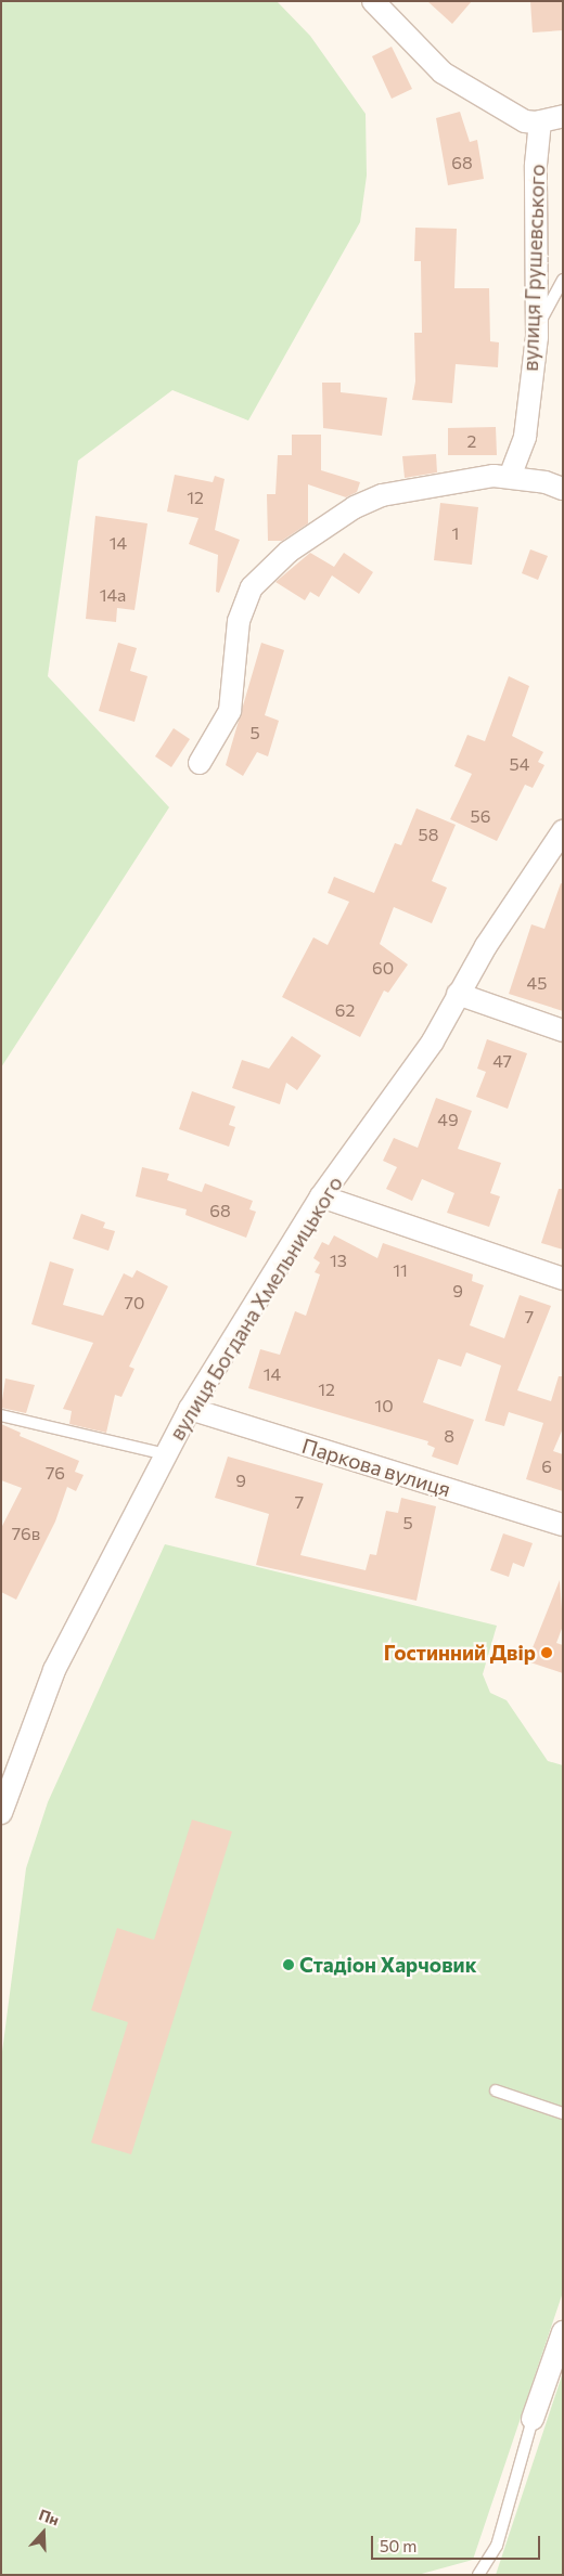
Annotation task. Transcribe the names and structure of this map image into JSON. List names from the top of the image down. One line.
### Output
{"streets":{"street":["вулиця Грушевського","вулиця Богдана Хмельницького","Паркова вулиця"]},"crossings":[["вулиця Богдана Хмельницького","Паркова вулиця"]],"places":["Гостинний Двір","Стадіон Харчовик"],"house_numbers":["68","2","12","1","14","14а","5","54","56","58","60","45","62","47","49","68","13","11","9","70","7","14","12","10","8","6","76","9","7","5","76в"],"scale_bar":"50 m","north":"top"}
